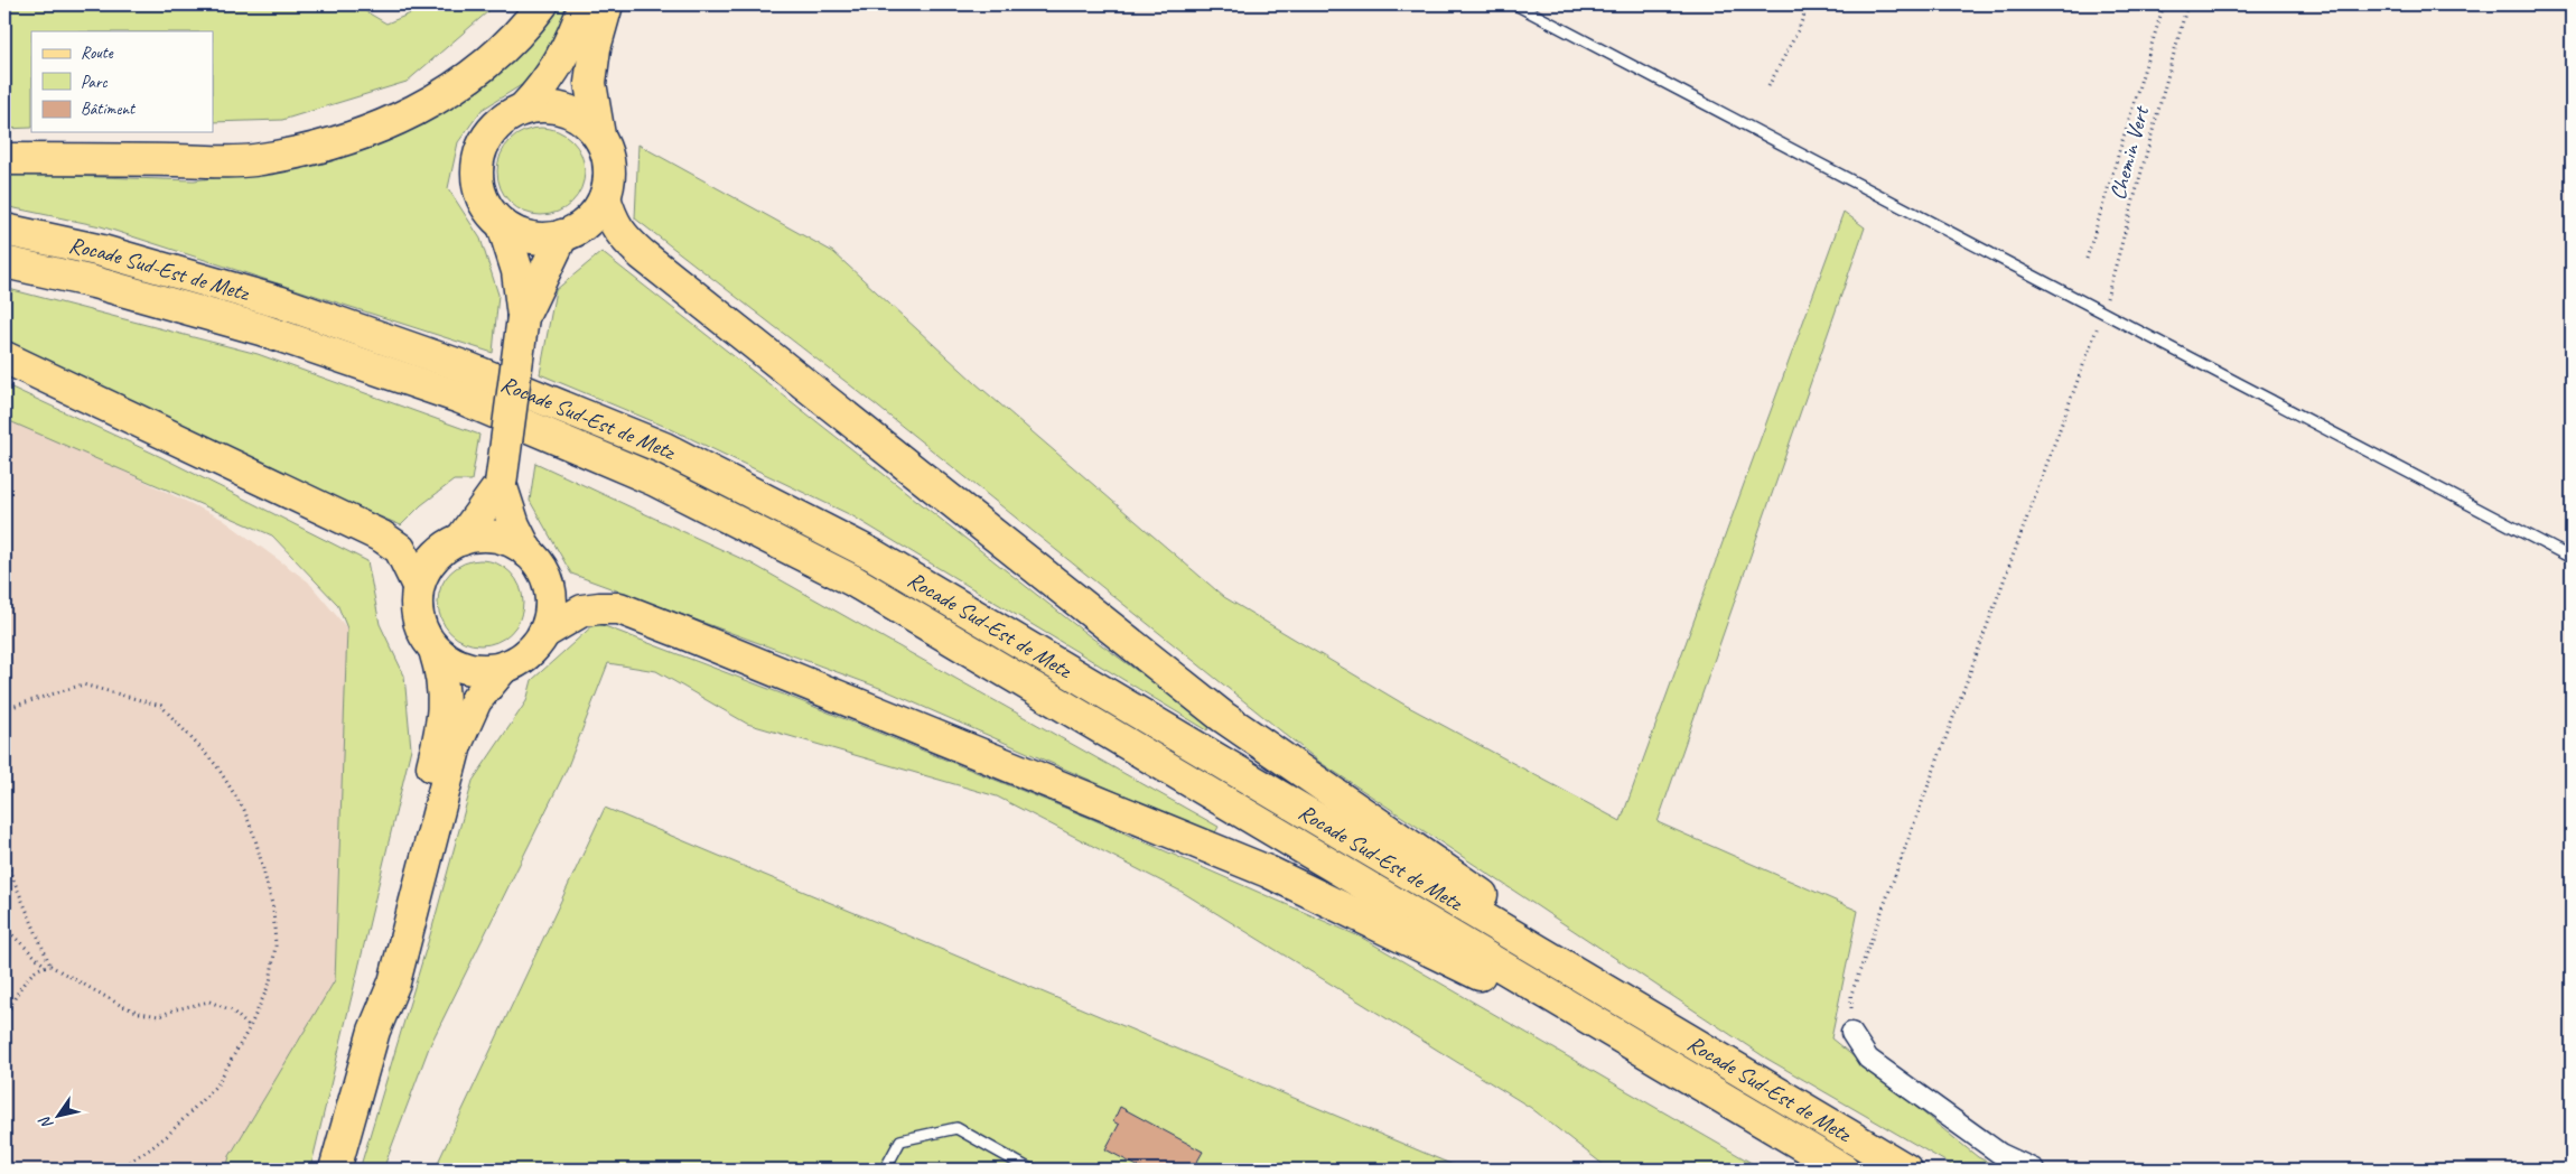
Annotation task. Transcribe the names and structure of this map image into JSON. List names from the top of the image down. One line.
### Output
{"streets":{"main road":["Rocade Sud-Est de Metz"],"path":["Chemin Vert"]},"legend":["Route","Parc","Bâtiment"],"north":"bottom left"}
